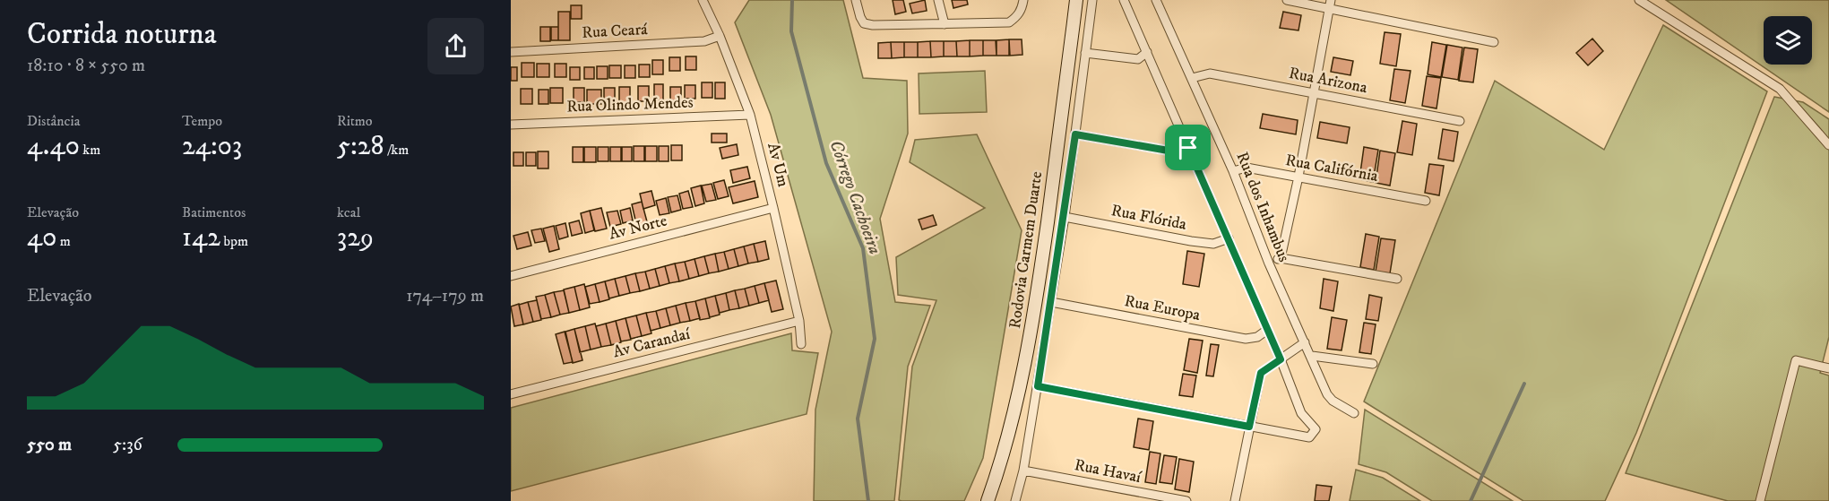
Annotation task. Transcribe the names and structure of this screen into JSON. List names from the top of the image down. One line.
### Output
{"streets":{"street":["Rua Ceará","Rua Arizona","Rua Olindo Mendes","Av Um","Rua Califórnia","Rua dos Inhambus","Rua Flórida","Av Norte","Rodovia Carmem Duarte","Rua Europa","Av Carandaí","Rua Havaí"]},"crossings":[["Rua Ceará","Av Um"],["Rua Arizona","Rua dos Inhambus"],["Rua Olindo Mendes","Av Um"],["Av Um","Av Norte"],["Av Um","Av Carandaí"],["Rua Califórnia","Rua dos Inhambus"]],"water":["Córrego Cachoeira"],"page":{"heading":["Corrida noturna","18:10 · 8 × 550 m"],"stats":[["Distância","4.40 km"],["Tempo","24:03"],["Ritmo","5:28 /km"],["Elevação","40 m"],["Batimentos","142 bpm"],["kcal","329"]],"chart":["Elevação","174–179 m"],"list":[{"name":"550 m","note":"5:36"}]}}
